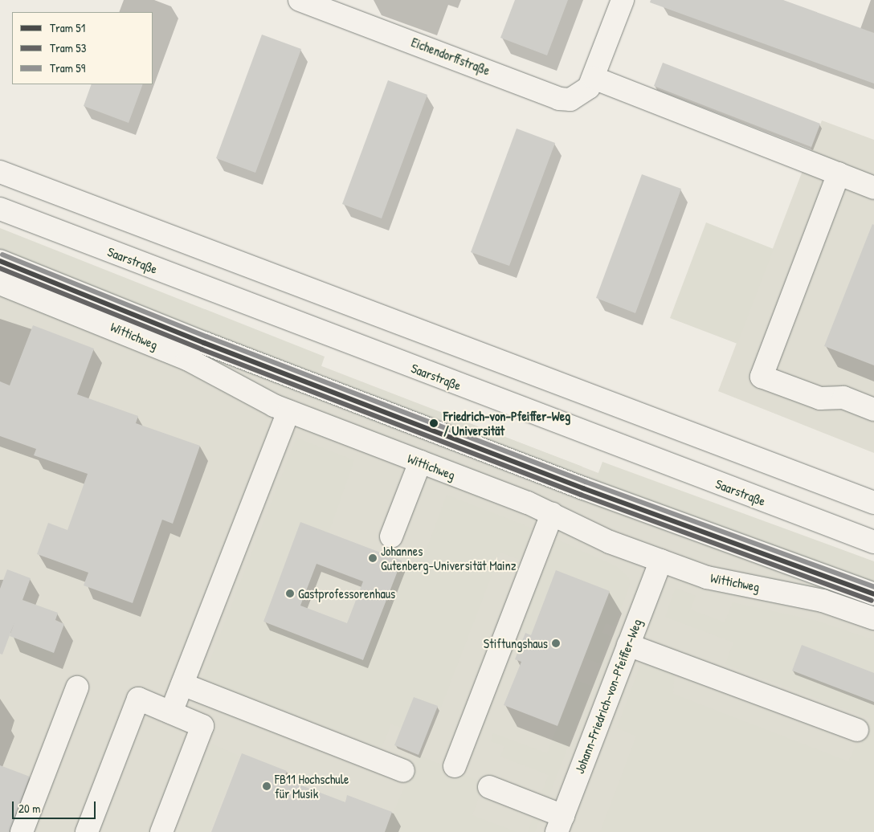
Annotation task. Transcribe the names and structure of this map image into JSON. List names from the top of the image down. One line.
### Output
{"streets":{"main road":["Eichendorffstraße","Saarstraße","Wittichweg","Johann-Friedrich-von-Pfeiffer-Weg"]},"crossings":[["Wittichweg","Johann-Friedrich-von-Pfeiffer-Weg"]],"places":["Friedrich-von-Pfeiffer-Weg / Universität","Johannes Gutenberg-Universität Mainz","Gastprofessorenhaus","Stiftungshaus","FB11 Hochschule für Musik"],"lines":["tram line 59","tram line 51","tram line 53"],"legend":["Tram 51","Tram 53","Tram 59"],"scale_bar":"20 m"}
